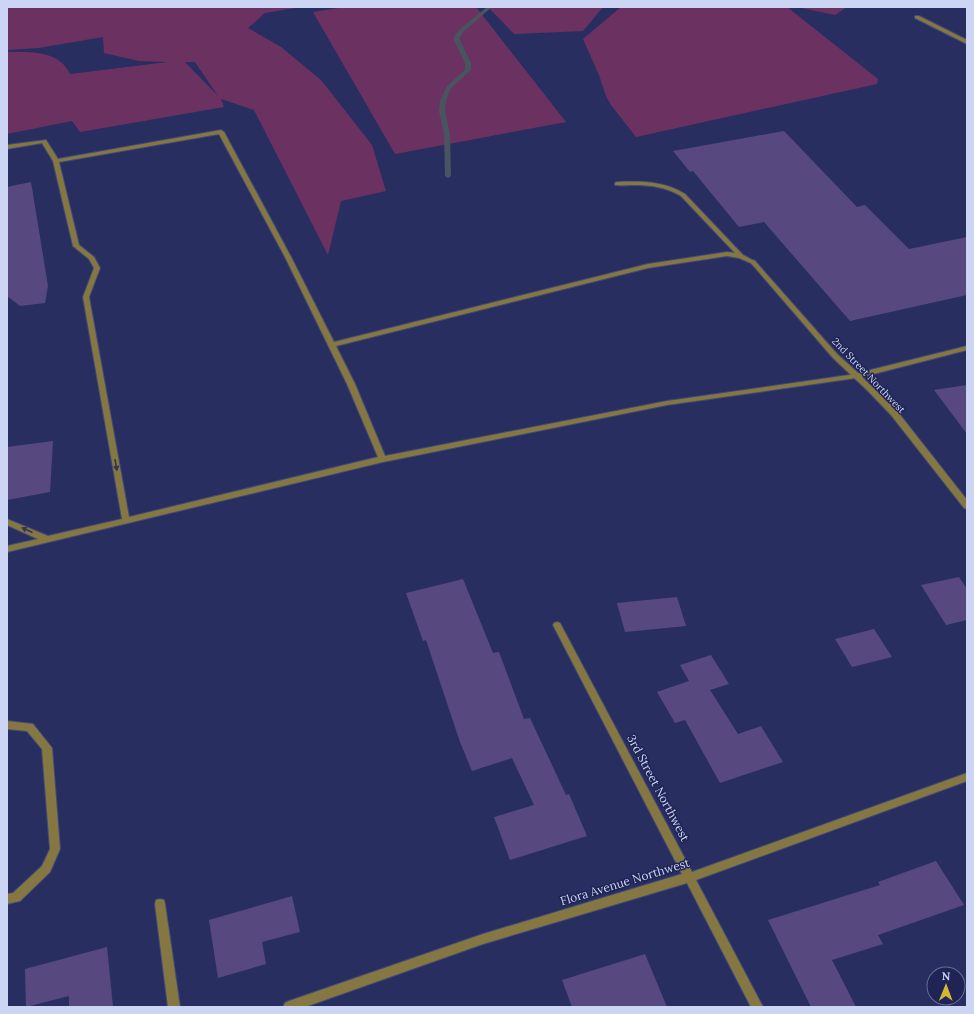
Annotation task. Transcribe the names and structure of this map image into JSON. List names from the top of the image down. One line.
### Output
{"streets":{"street":["2nd Street Northwest","3rd Street Northwest","Flora Avenue Northwest"]},"crossings":[["3rd Street Northwest","Flora Avenue Northwest"]],"north":"top"}
